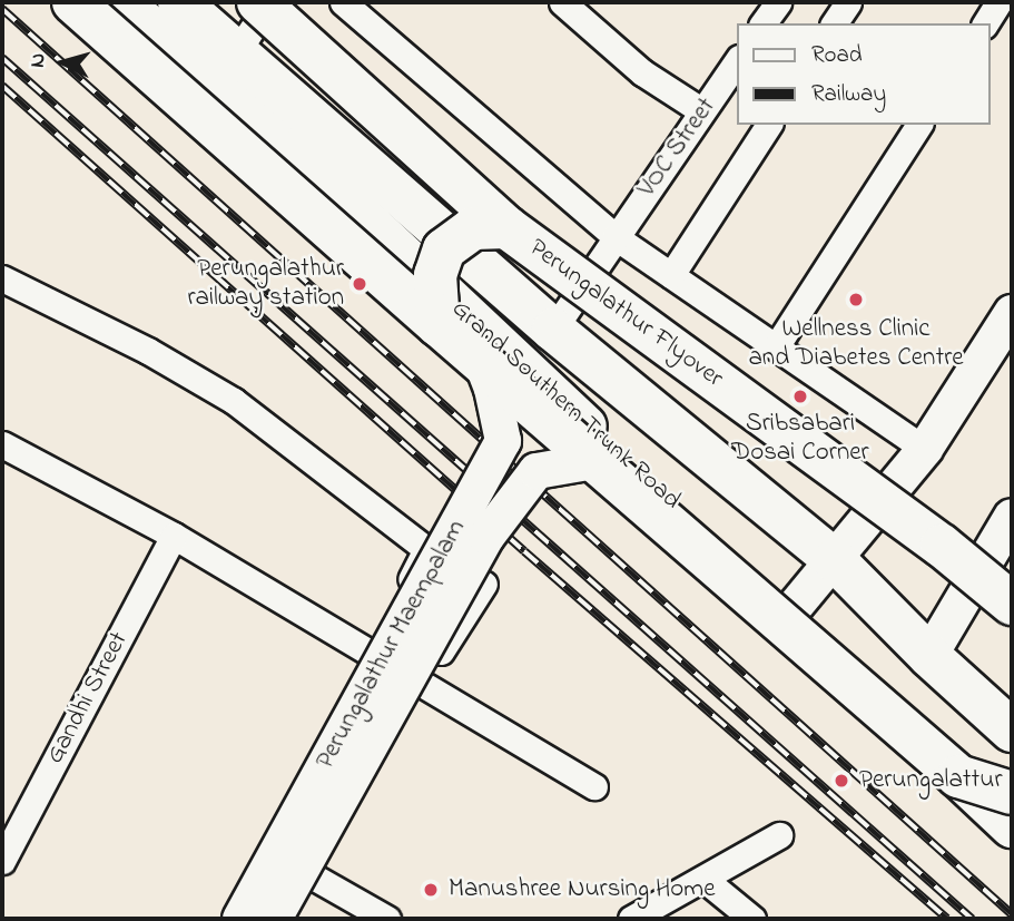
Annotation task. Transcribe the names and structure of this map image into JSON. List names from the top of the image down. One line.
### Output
{"streets":{"highway":["Perungalathur Flyover","Grand Southern Trunk Road"],"main road":["Perungalathur Maempalam"],"street":["VOC Street","Gandhi Street"]},"crossings":[["VOC Street","Grand Southern Trunk Road"]],"places":["Perungalathur railway station","Wellness Clinic and Diabetes Centre","Sribsabari Dosai Corner","Perungalattur","Manushree Nursing Home"],"legend":["Road","Railway"],"north":"left"}
